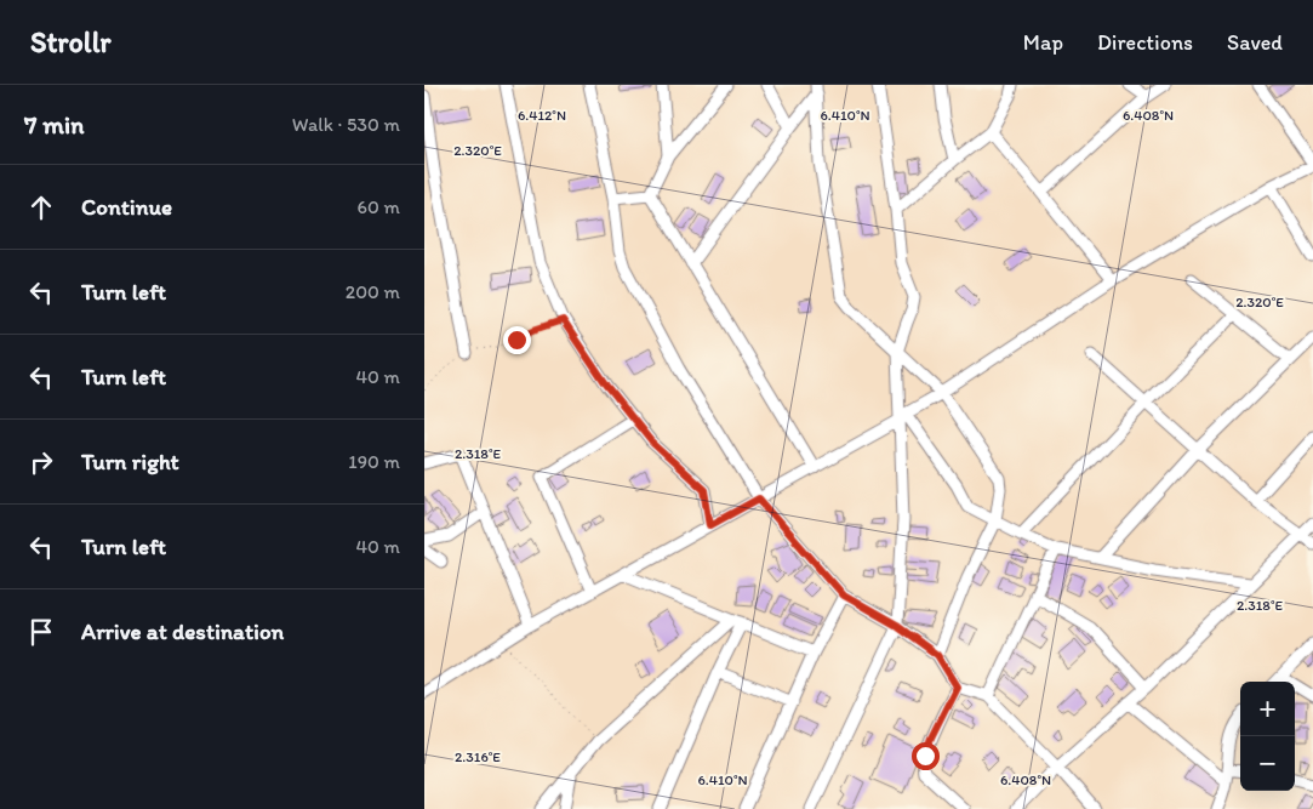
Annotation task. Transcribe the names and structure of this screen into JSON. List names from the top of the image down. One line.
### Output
{"page":{"header":"Strollr","nav":["Map","Directions","Saved"],"heading":["7 min","Walk · 530 m"],"list":[["Continue","60 m"],["Turn left","200 m"],["Turn left","40 m"],["Turn right","190 m"],["Turn left","40 m"],"Arrive at destination"],"map_buttons":["+","−"]},"coordinates":["6.412°N","6.410°N","6.408°N","2.320°E","2.318°E","2.316°E"]}
